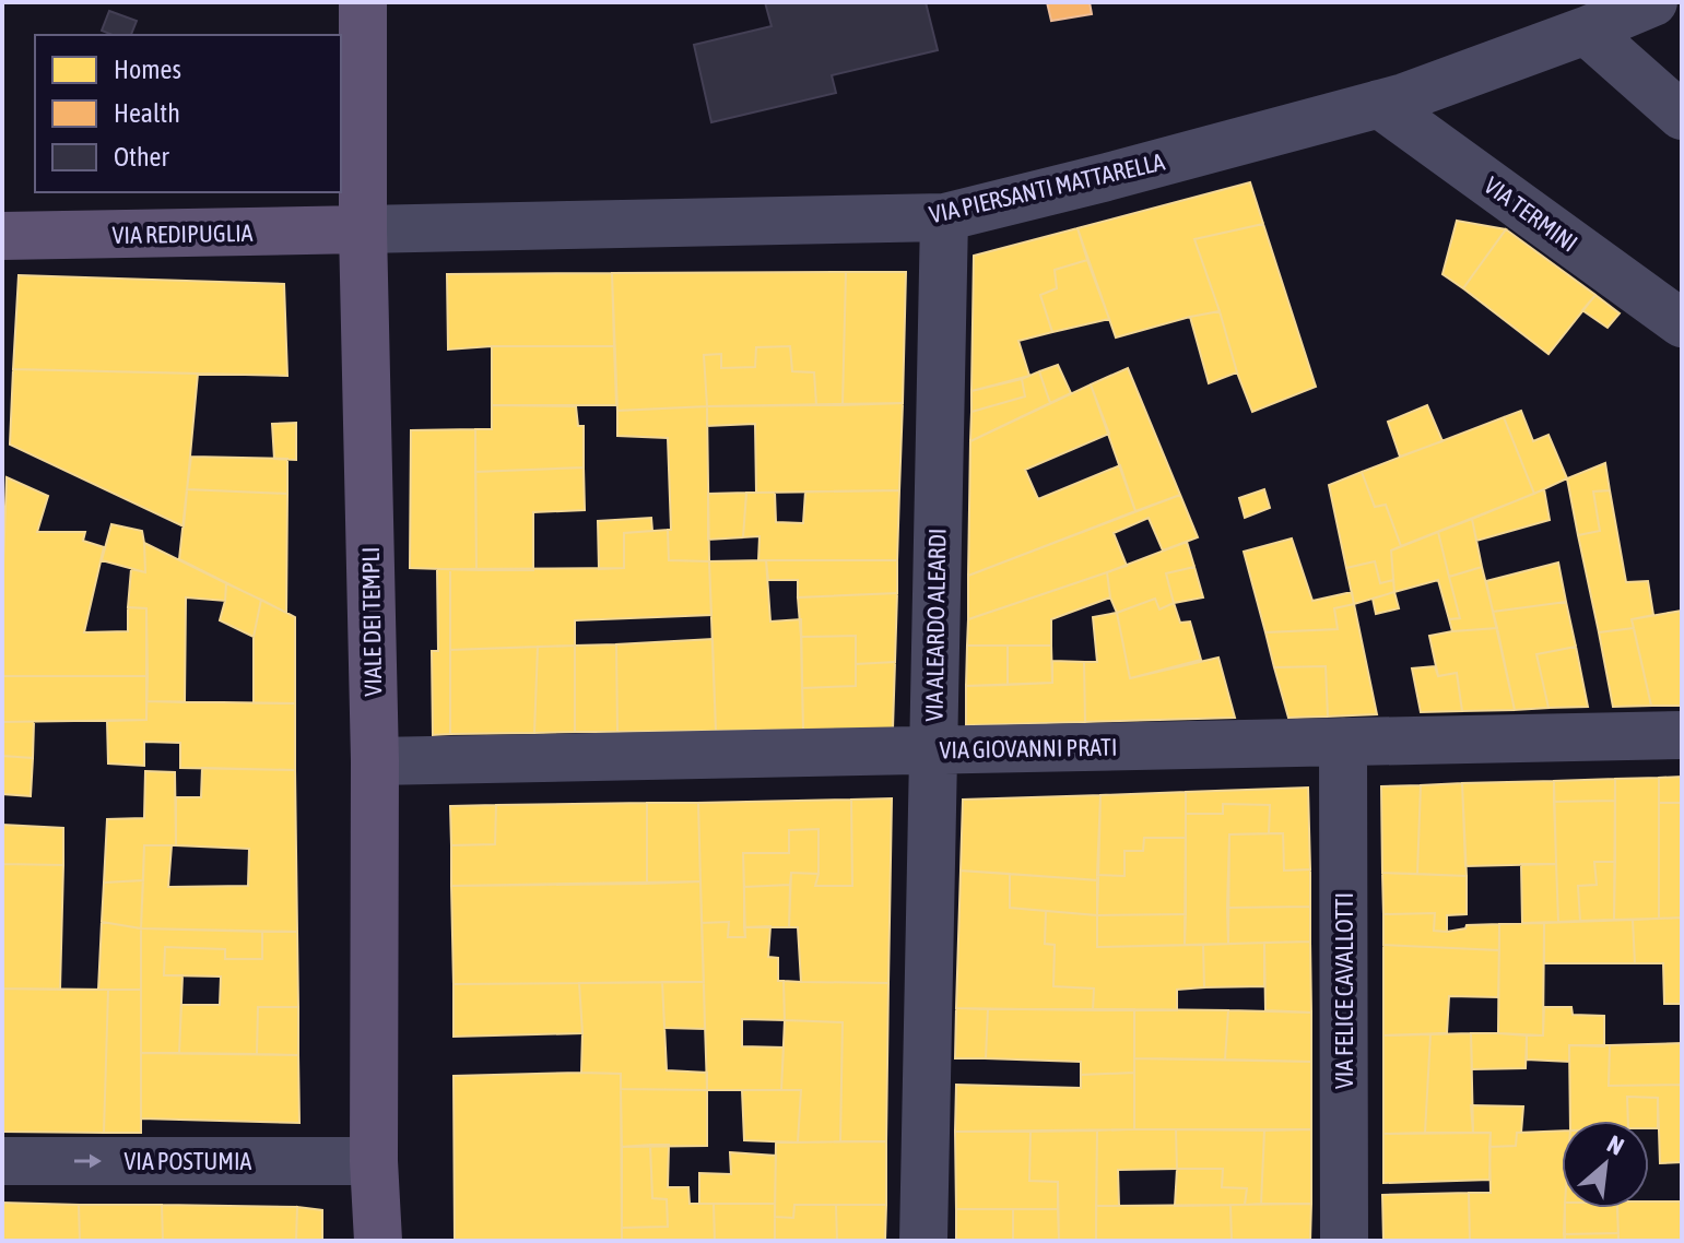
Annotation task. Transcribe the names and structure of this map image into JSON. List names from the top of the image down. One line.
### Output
{"streets":{"main road":["VIA REDIPUGLIA","VIALE DEI TEMPLI"],"street":["VIA PIERSANTI MATTARELLA","VIA TERMINI","VIA ALEARDO ALEARDI","VIA GIOVANNI PRATI","VIA FELICE CAVALLOTTI","VIA POSTUMIA"]},"crossings":[["VIA PIERSANTI MATTARELLA","VIA TERMINI"],["VIA PIERSANTI MATTARELLA","VIA REDIPUGLIA"],["VIA PIERSANTI MATTARELLA","VIALE DEI TEMPLI"],["VIA PIERSANTI MATTARELLA","VIA ALEARDO ALEARDI"],["VIA REDIPUGLIA","VIALE DEI TEMPLI"],["VIALE DEI TEMPLI","VIA GIOVANNI PRATI"],["VIALE DEI TEMPLI","VIA POSTUMIA"],["VIA ALEARDO ALEARDI","VIA GIOVANNI PRATI"],["VIA GIOVANNI PRATI","VIA FELICE CAVALLOTTI"]],"one_way":["VIA POSTUMIA"],"legend":["Homes","Health","Other"],"north":"top right"}
